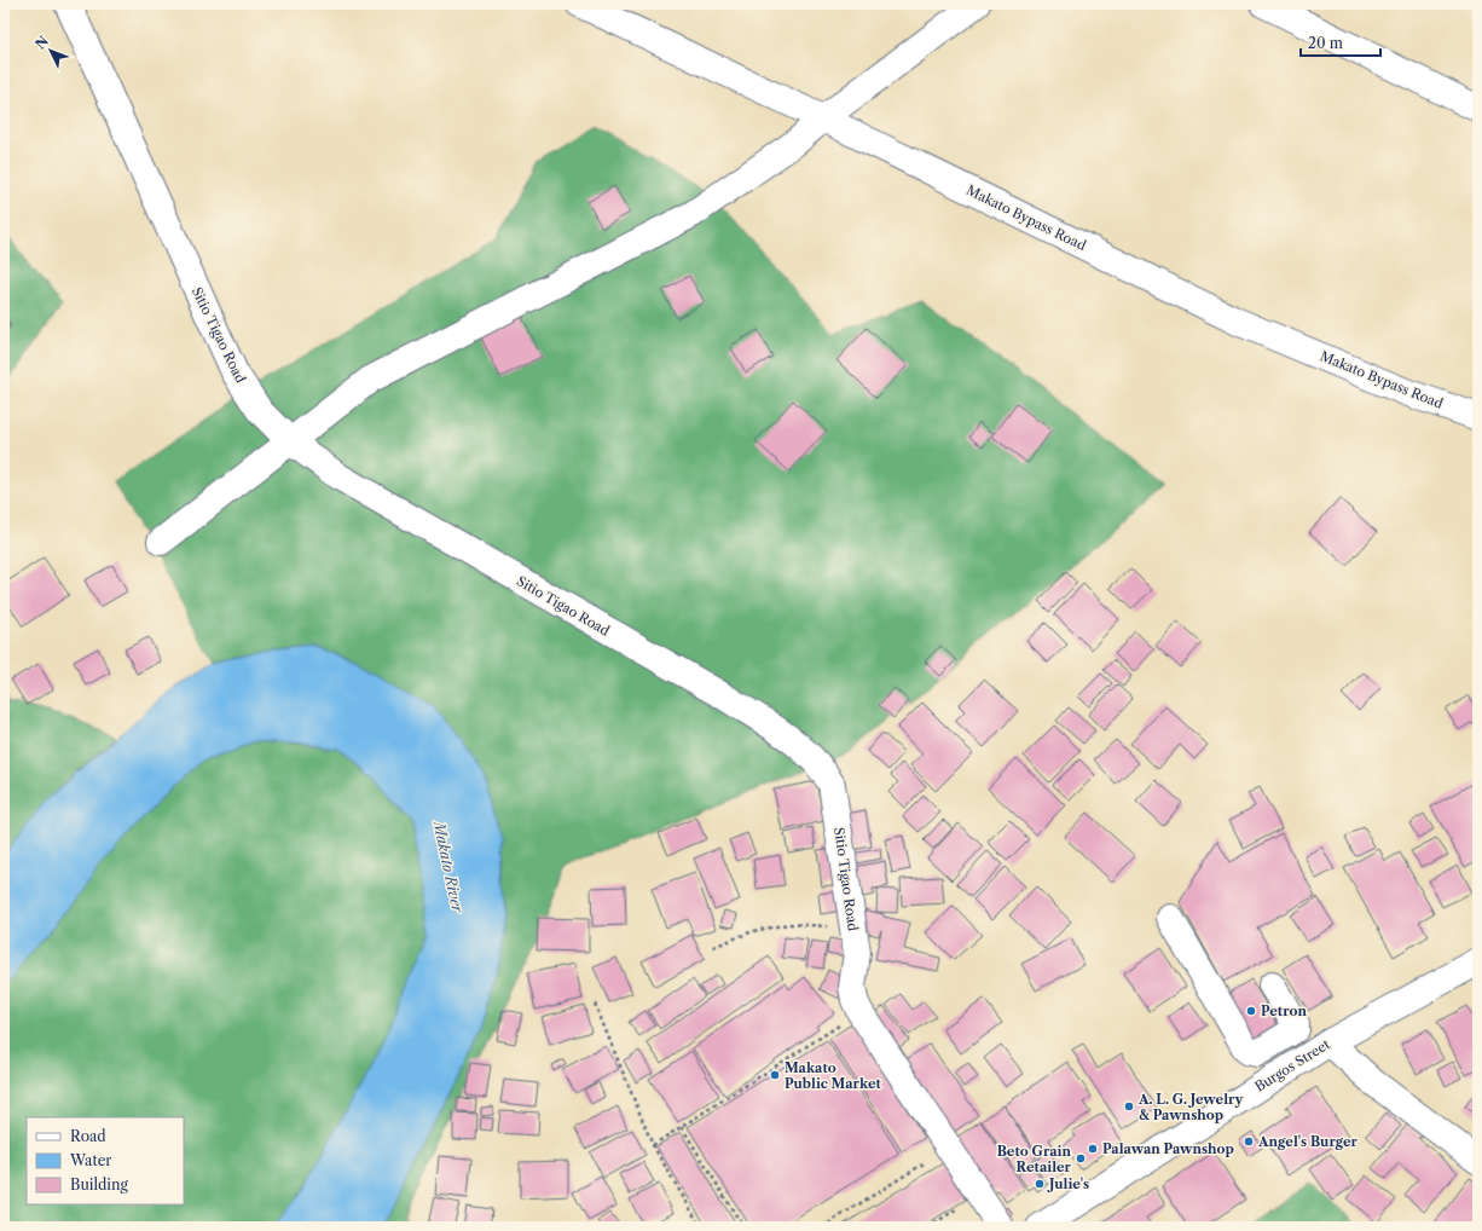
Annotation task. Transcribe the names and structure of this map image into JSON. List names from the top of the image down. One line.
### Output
{"streets":{"street":["Makato Bypass Road","Sitio Tigao Road","Burgos Street"]},"water":["Makato River"],"places":["Petron","Makato Public Market","A. L. G. Jewelry & Pawnshop","Angel's Burger","Palawan Pawnshop","Beto Grain Retailer","Julie's"],"legend":["Road","Water","Building"],"scale_bar":"20 m","north":"top left"}
